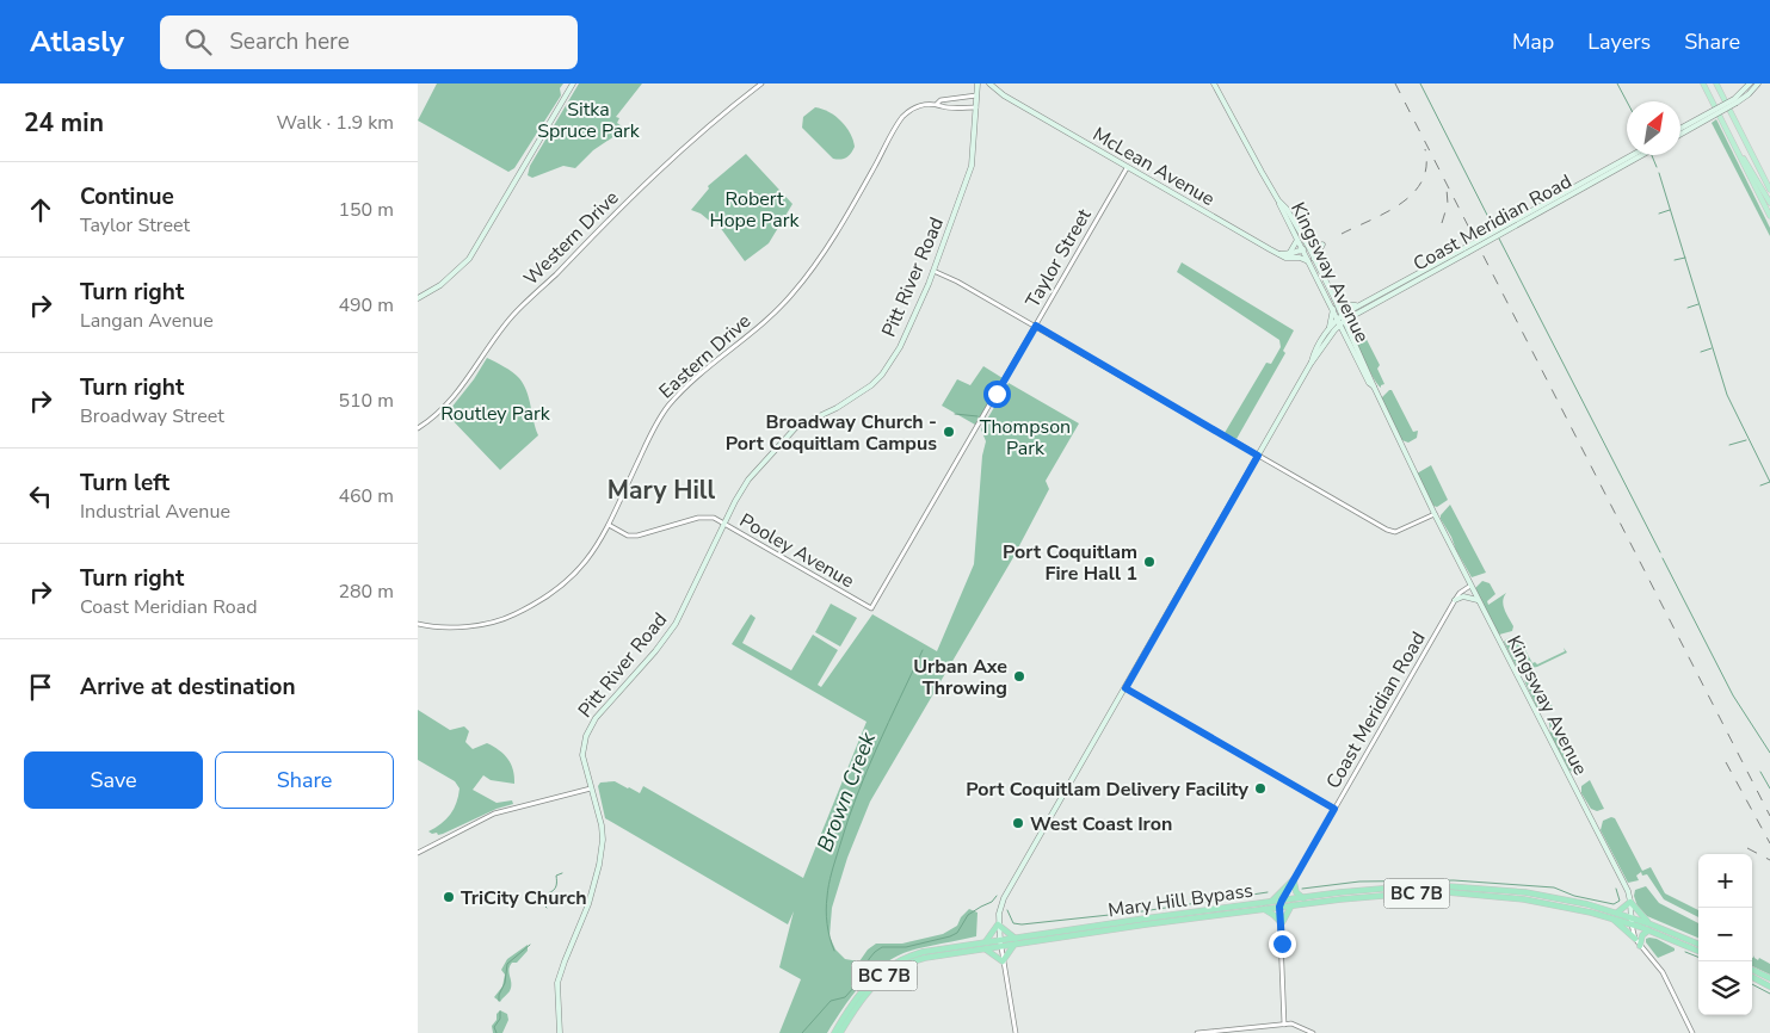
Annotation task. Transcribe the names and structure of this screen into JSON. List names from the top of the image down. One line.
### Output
{"streets":{"highway":["BC 7B","Mary Hill Bypass"],"main road":["McLean Avenue","Coast Meridian Road","Kingsway Avenue","Pitt River Road"],"street":["Western Drive","Taylor Street","Eastern Drive","Pooley Avenue"]},"crossings":[["McLean Avenue","Taylor Street"],["McLean Avenue","Kingsway Avenue"],["Coast Meridian Road","Kingsway Avenue"],["Coast Meridian Road","Mary Hill Bypass"],["Taylor Street","Pooley Avenue"],["Kingsway Avenue","Mary Hill Bypass"],["Pitt River Road","Eastern Drive"],["Pitt River Road","Pooley Avenue"],["Eastern Drive","Pooley Avenue"]],"districts":["Mary Hill"],"water":["Brown Creek"],"parks":["Sitka Spruce Park","Robert Hope Park","Routley Park","Thompson Park"],"places":["Broadway Church - Port Coquitlam Campus","Port Coquitlam Fire Hall 1","Urban Axe Throwing","Port Coquitlam Delivery Facility","West Coast Iron","TriCity Church"],"north":"top right","page":{"header":"Atlasly","search":"Search here","nav":["Map","Layers","Share"],"heading":["24 min","Walk · 1.9 km"],"list":[["Continue","Taylor Street","150 m"],["Turn right","Langan Avenue","490 m"],["Turn right","Broadway Street","510 m"],["Turn left","Industrial Avenue","460 m"],["Turn right","Coast Meridian Road","280 m"],"Arrive at destination"],"buttons":["Save","Share"],"map_buttons":["+","−"]}}
